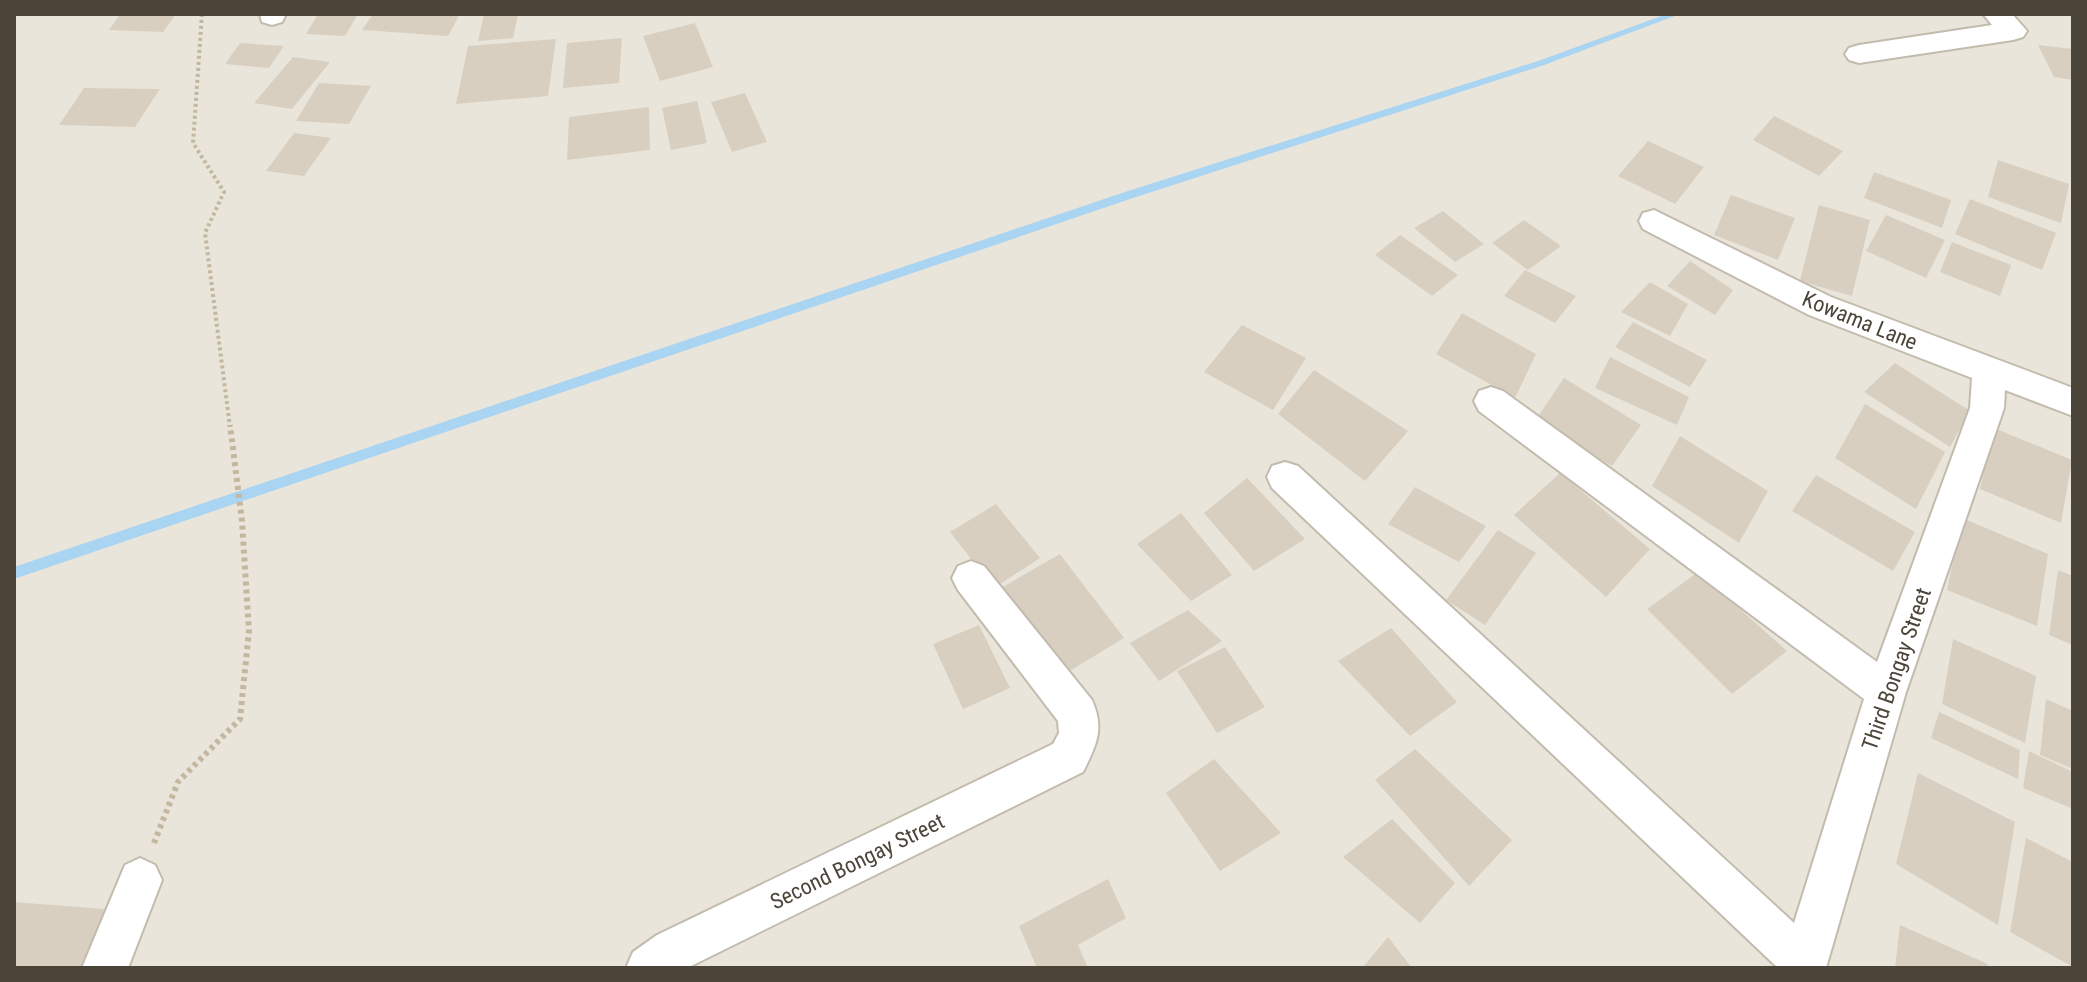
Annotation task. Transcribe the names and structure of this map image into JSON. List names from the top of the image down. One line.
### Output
{"streets":{"street":["Kowama Lane","Third Bongay Street","Second Bongay Street"]},"crossings":[["Kowama Lane","Third Bongay Street"]]}
